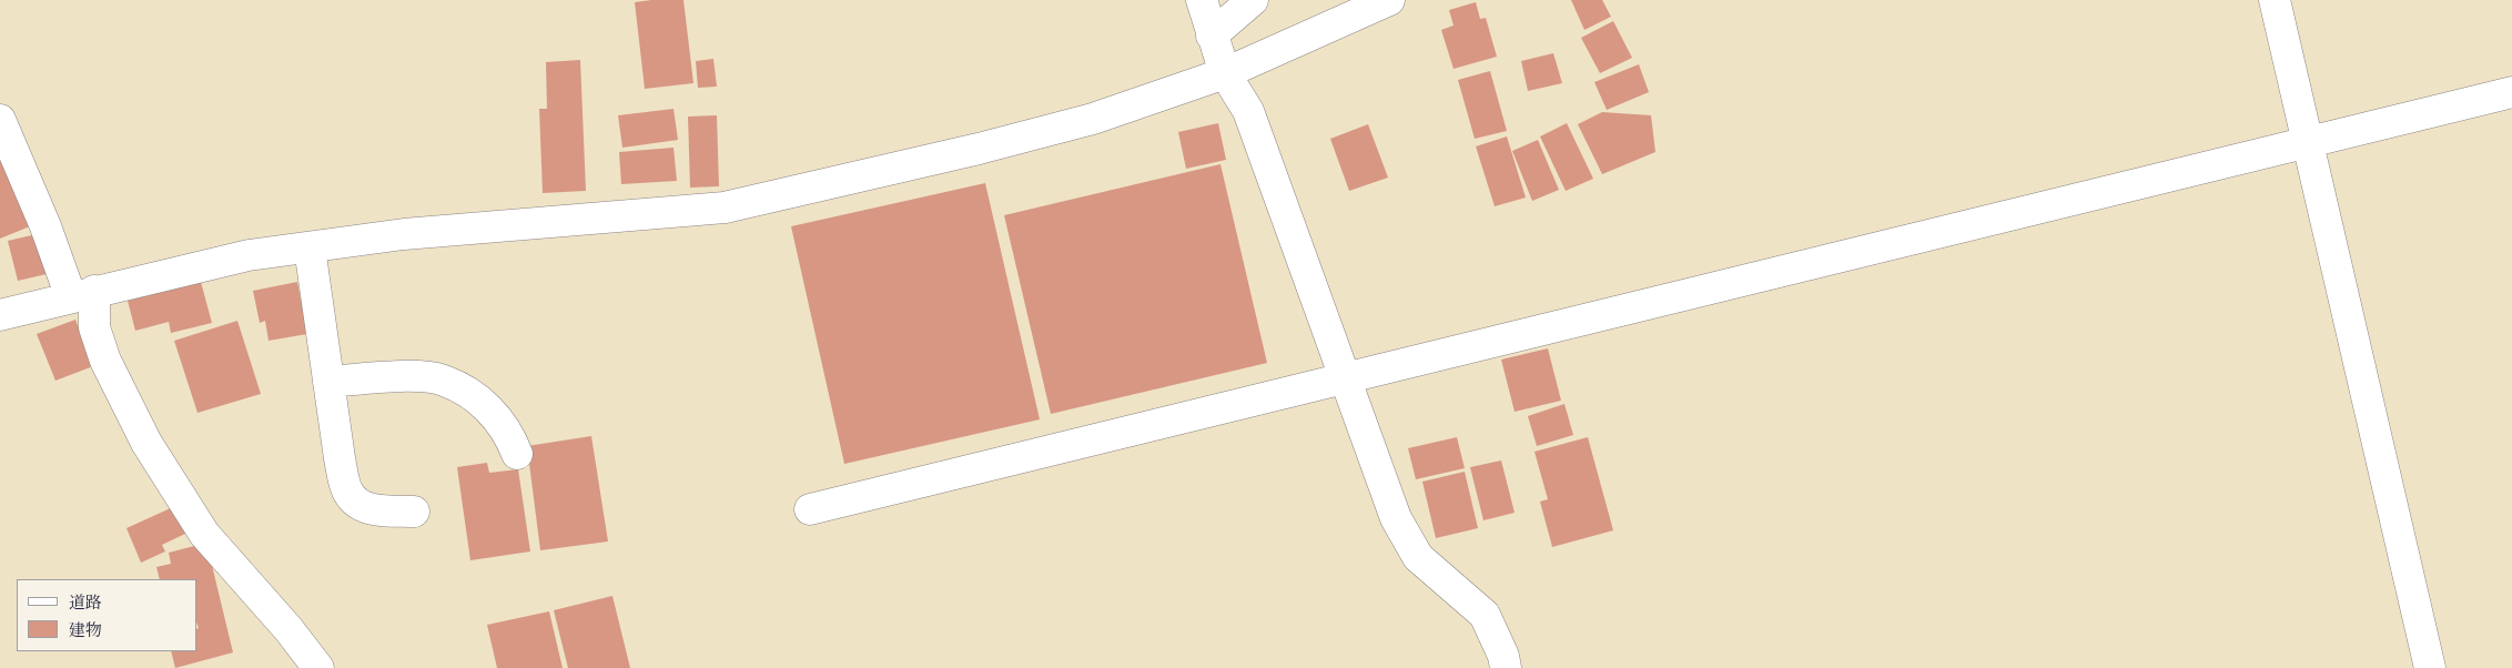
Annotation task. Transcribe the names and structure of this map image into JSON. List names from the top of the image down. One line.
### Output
{"legend":["道路","建物"]}
